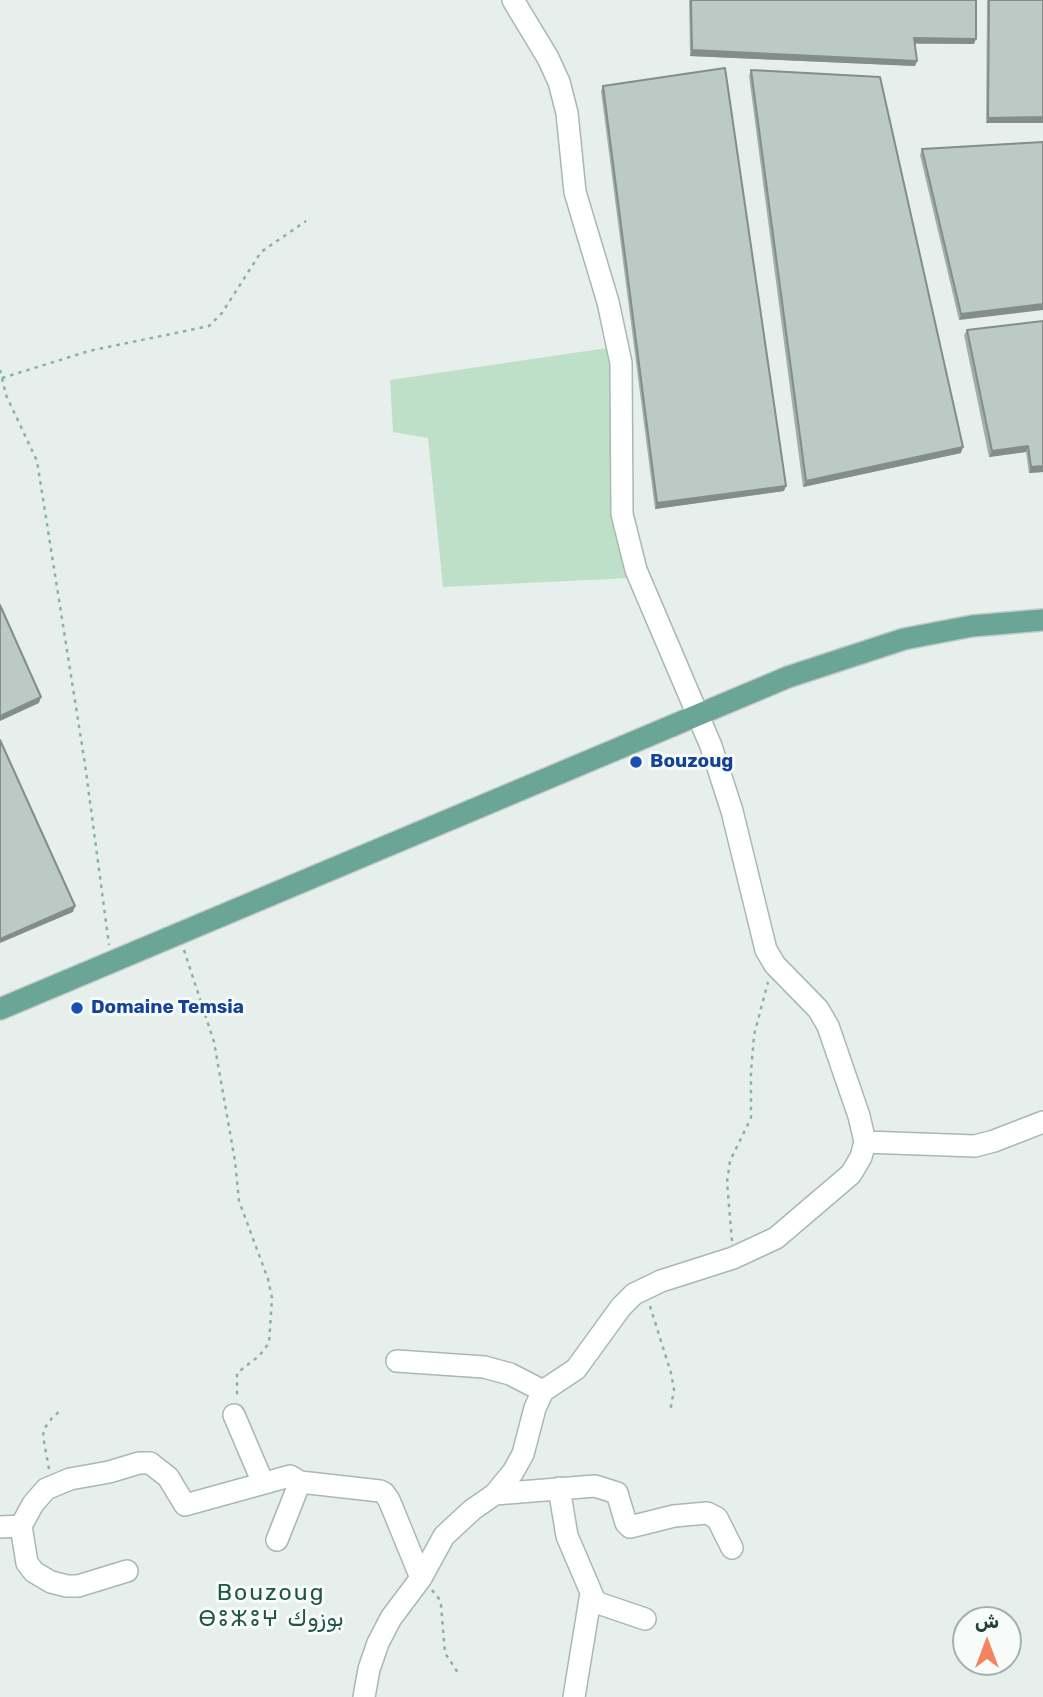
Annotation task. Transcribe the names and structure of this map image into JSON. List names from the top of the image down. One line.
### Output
{"districts":["Bouzoug ⴱⵓⵣⵓⵖ بوزوك"],"places":["Bouzoug","Domaine Temsia"],"north":"top"}
